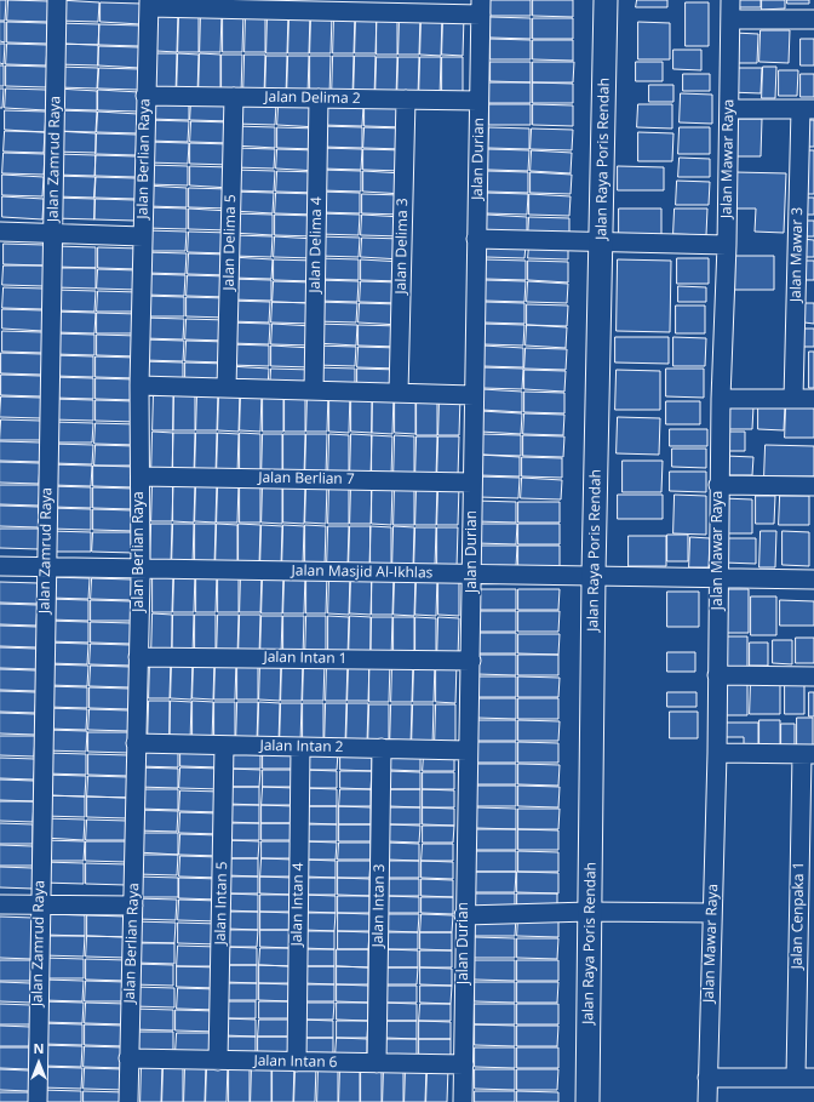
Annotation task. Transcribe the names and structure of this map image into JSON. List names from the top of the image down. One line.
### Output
{"streets":{"street":["Jalan Delima 2","Jalan Zamrud Raya","Jalan Berlian Raya","Jalan Durian","Jalan Raya Poris Rendah","Jalan Mawar Raya","Jalan Delima 5","Jalan Delima 4","Jalan Delima 3","Jalan Mawar 3","Jalan Berlian 7","Jalan Masjid Al-Ikhlas","Jalan Intan 1","Jalan Intan 2","Jalan Intan 5","Jalan Intan 4","Jalan Intan 3","Jalan Cenpaka 1","Jalan Intan 6"]},"crossings":[["Jalan Delima 2","Jalan Berlian Raya"],["Jalan Delima 2","Jalan Durian"],["Jalan Delima 2","Jalan Delima 5"],["Jalan Delima 2","Jalan Delima 4"],["Jalan Delima 2","Jalan Delima 3"],["Jalan Zamrud Raya","Jalan Masjid Al-Ikhlas"],["Jalan Berlian Raya","Jalan Berlian 7"],["Jalan Berlian Raya","Jalan Masjid Al-Ikhlas"],["Jalan Berlian Raya","Jalan Intan 1"],["Jalan Berlian Raya","Jalan Intan 2"],["Jalan Berlian Raya","Jalan Intan 6"],["Jalan Durian","Jalan Berlian 7"],["Jalan Durian","Jalan Masjid Al-Ikhlas"],["Jalan Durian","Jalan Intan 1"],["Jalan Durian","Jalan Intan 2"],["Jalan Durian","Jalan Intan 6"],["Jalan Raya Poris Rendah","Jalan Masjid Al-Ikhlas"],["Jalan Mawar Raya","Jalan Masjid Al-Ikhlas"],["Jalan Intan 2","Jalan Intan 5"],["Jalan Intan 2","Jalan Intan 4"],["Jalan Intan 2","Jalan Intan 3"],["Jalan Intan 5","Jalan Intan 6"],["Jalan Intan 4","Jalan Intan 6"],["Jalan Intan 3","Jalan Intan 6"]],"north":"top"}
